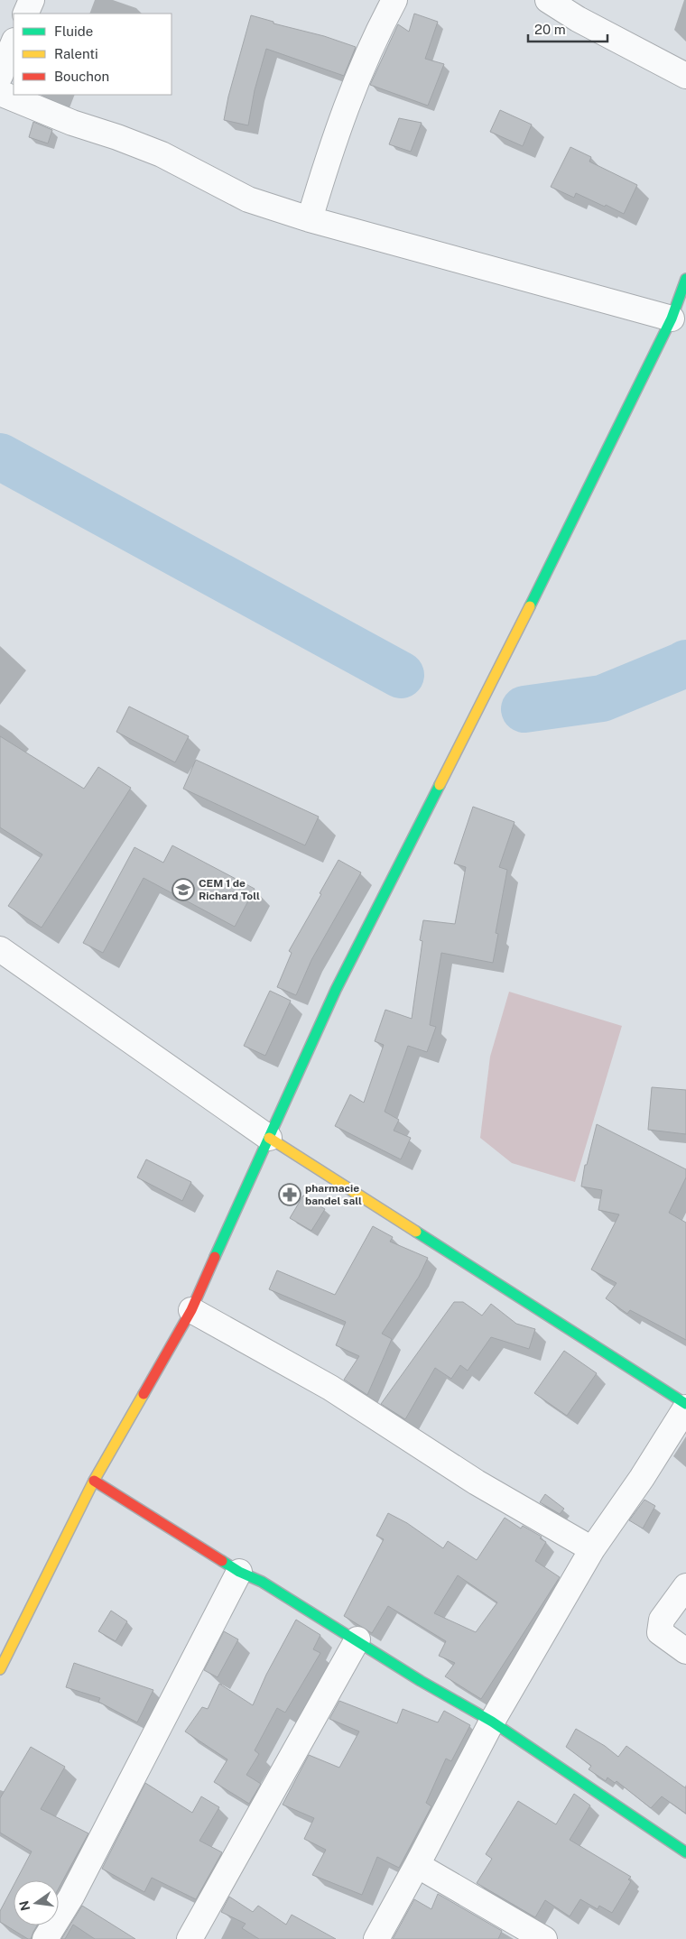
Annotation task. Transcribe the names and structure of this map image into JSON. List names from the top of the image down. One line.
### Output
{"places":{"school or university":["CEM 1 de Richard Toll"],"pharmacy":["pharmacie bandel sall"]},"legend":["Fluide","Ralenti","Bouchon"],"scale_bar":"20 m","north":"left"}
